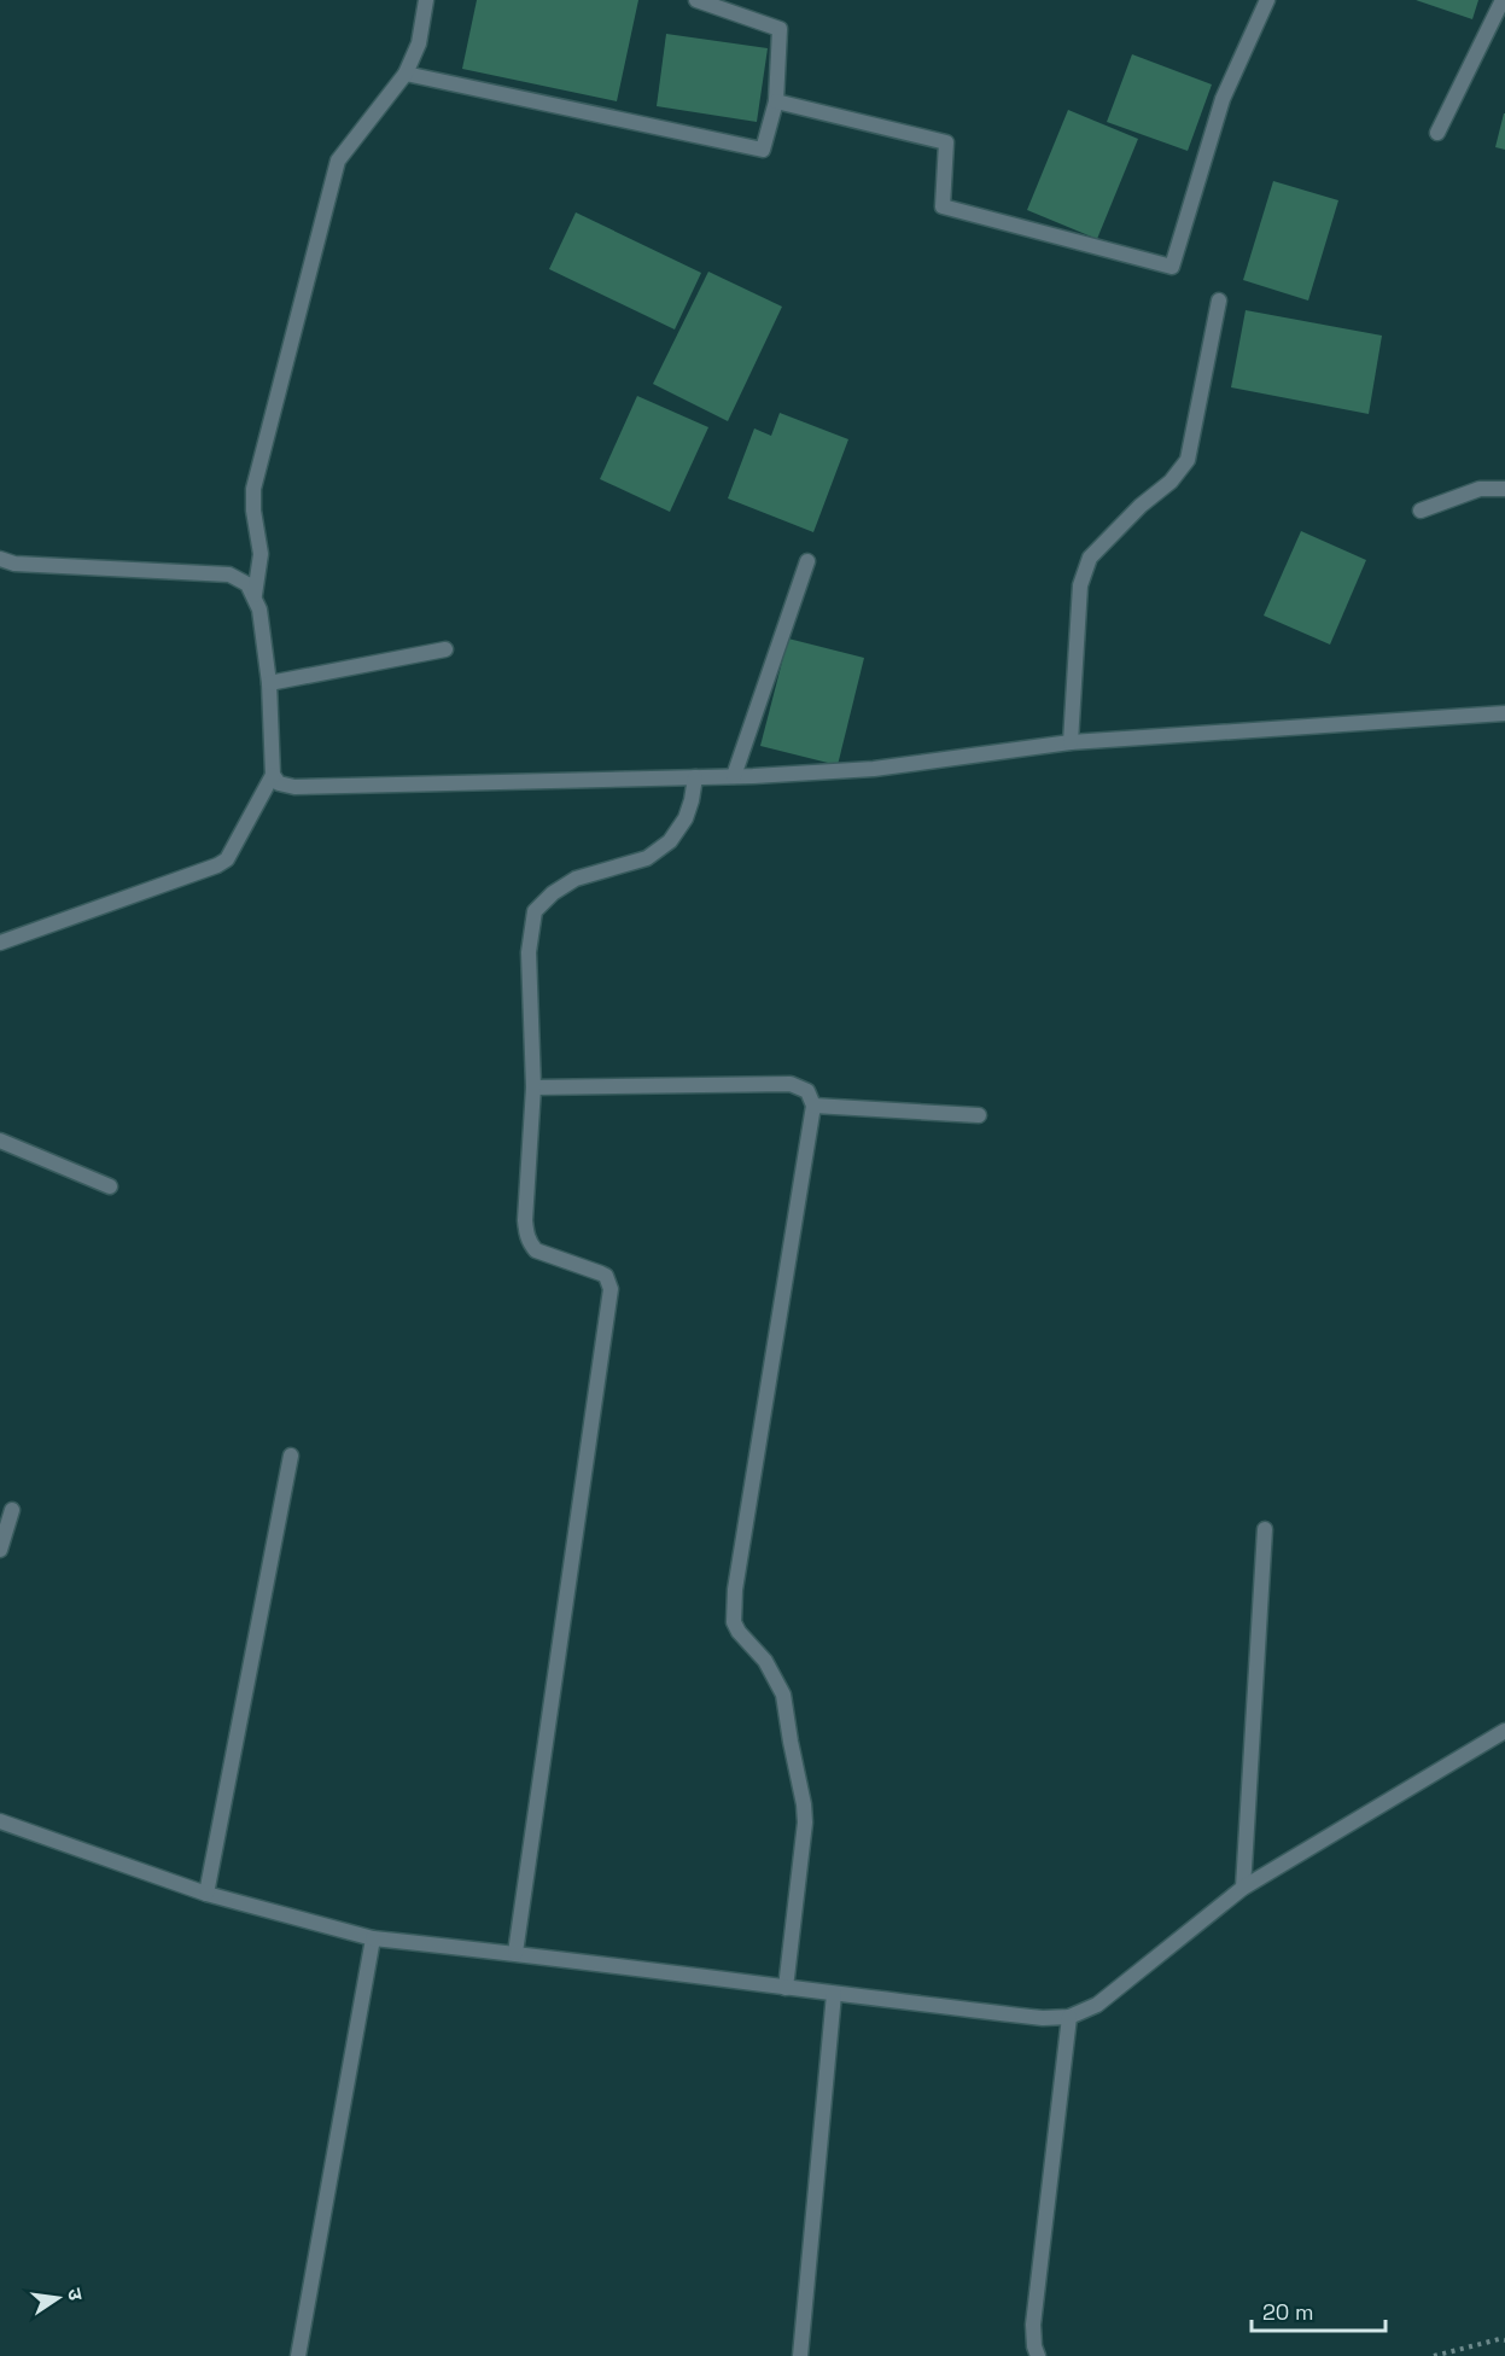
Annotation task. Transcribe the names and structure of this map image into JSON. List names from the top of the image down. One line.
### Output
{"scale_bar":"20 m","north":"right"}
